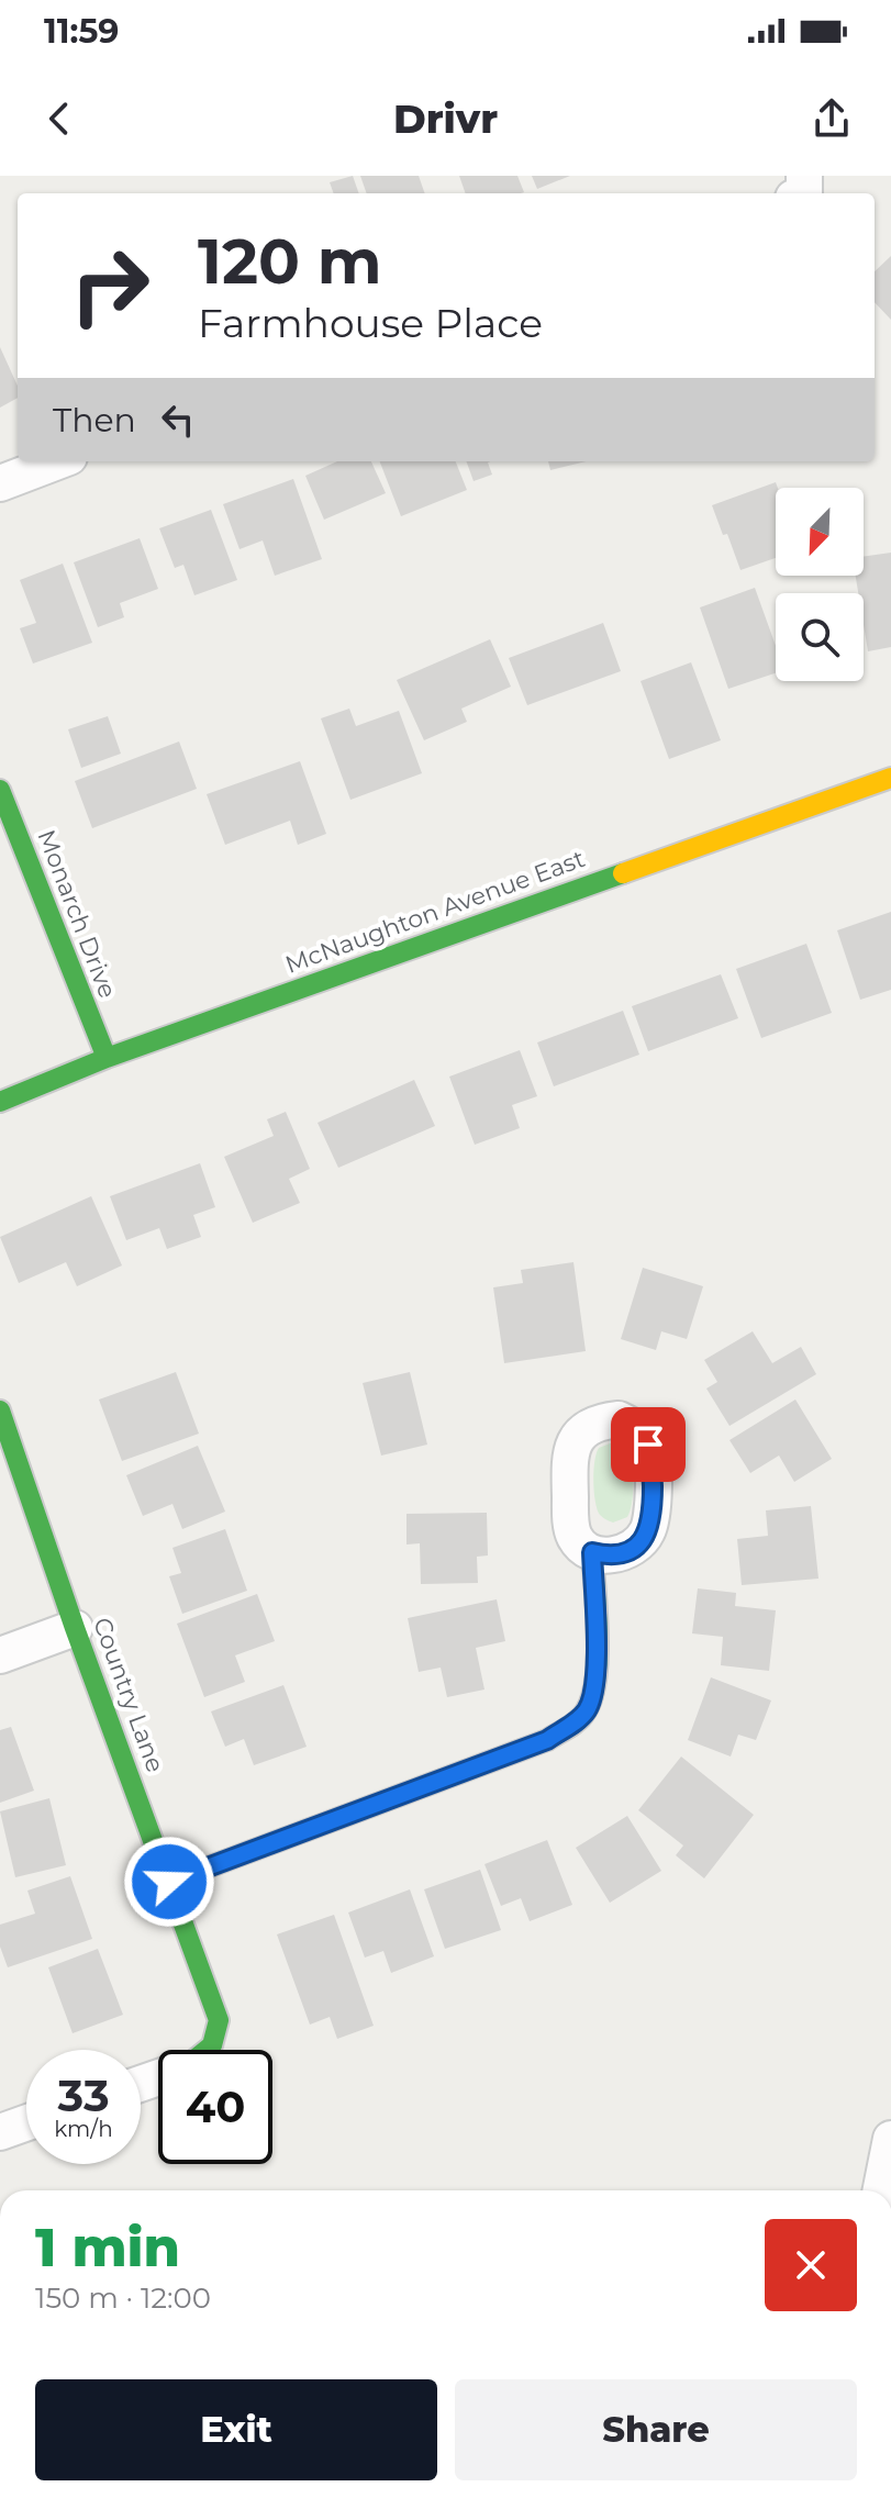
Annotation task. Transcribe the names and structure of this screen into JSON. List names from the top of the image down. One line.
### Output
{"streets":{"street":["McNaughton Avenue East","Monarch Drive","Country Lane"]},"crossings":[["McNaughton Avenue East","Monarch Drive"]],"north":"bottom left","page":{"status":"11:59","header":"Drivr","turn":["120 m","Farmhouse Place"],"then":"Then","speed":"33 km/h","limit":"40","heading":["1 min","150 m · 12:00"],"buttons":["Exit","Share"]}}
